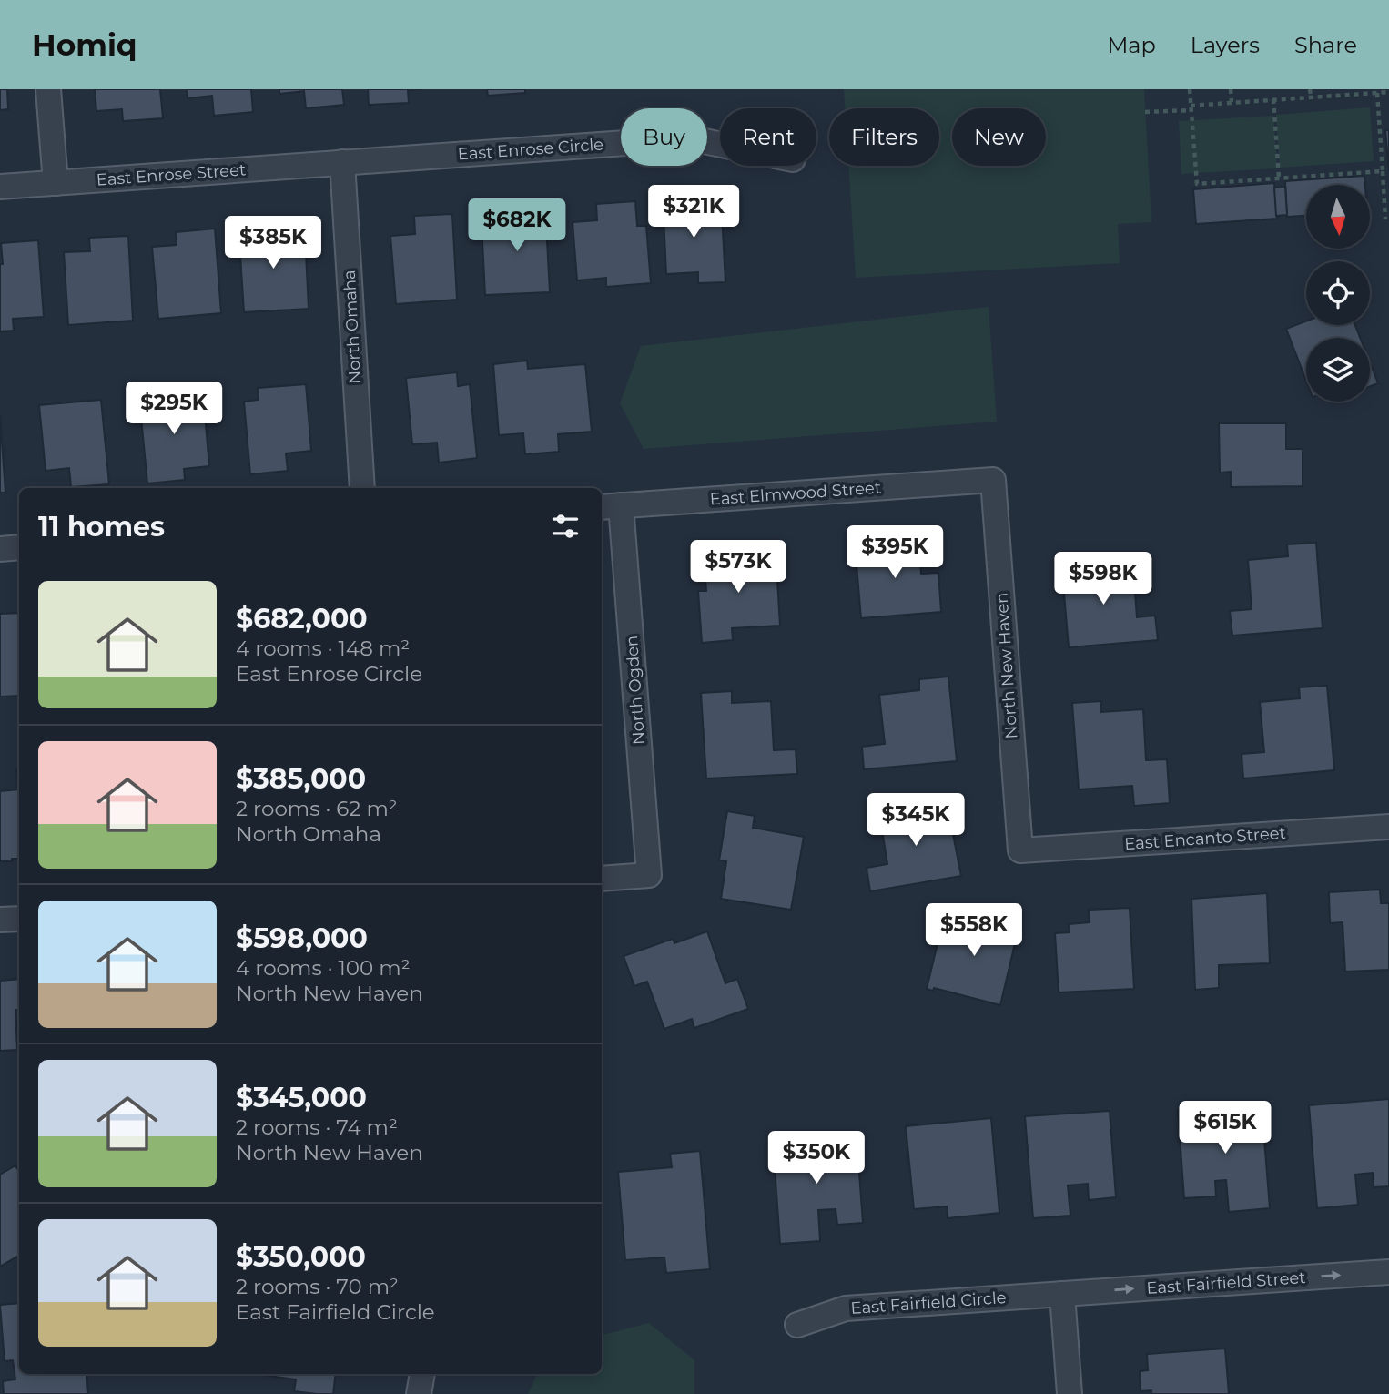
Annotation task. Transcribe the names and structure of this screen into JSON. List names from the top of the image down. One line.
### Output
{"streets":{"street":["East Enrose Circle","East Enrose Street","North Omaha","East Elmwood Street","North New Haven","North Ogden","East Encanto Street","East Fairfield Street","East Fairfield Circle"]},"crossings":[["East Enrose Circle","East Enrose Street"],["East Enrose Circle","North Omaha"],["East Enrose Street","North Omaha"],["East Elmwood Street","North New Haven"],["East Elmwood Street","North Ogden"],["North New Haven","East Encanto Street"],["East Fairfield Street","East Fairfield Circle"]],"one_way":["East Fairfield Street"],"north":"bottom","page":{"header":"Homiq","nav":["Map","Layers","Share"],"chip":["Buy","Rent","Filters","New"],"price":["$321K","$682K","$385K","$295K","$395K","$573K","$598K","$345K","$558K","$615K","$350K"],"heading":"11 homes","list":[{"name":"$682,000","note":"4 rooms · 148 m² · East Enrose Circle"},{"name":"$385,000","note":"2 rooms · 62 m² · North Omaha"},{"name":"$598,000","note":"4 rooms · 100 m² · North New Haven"},{"name":"$345,000","note":"2 rooms · 74 m² · North New Haven"},{"name":"$350,000","note":"2 rooms · 70 m² · East Fairfield Circle"}]}}
